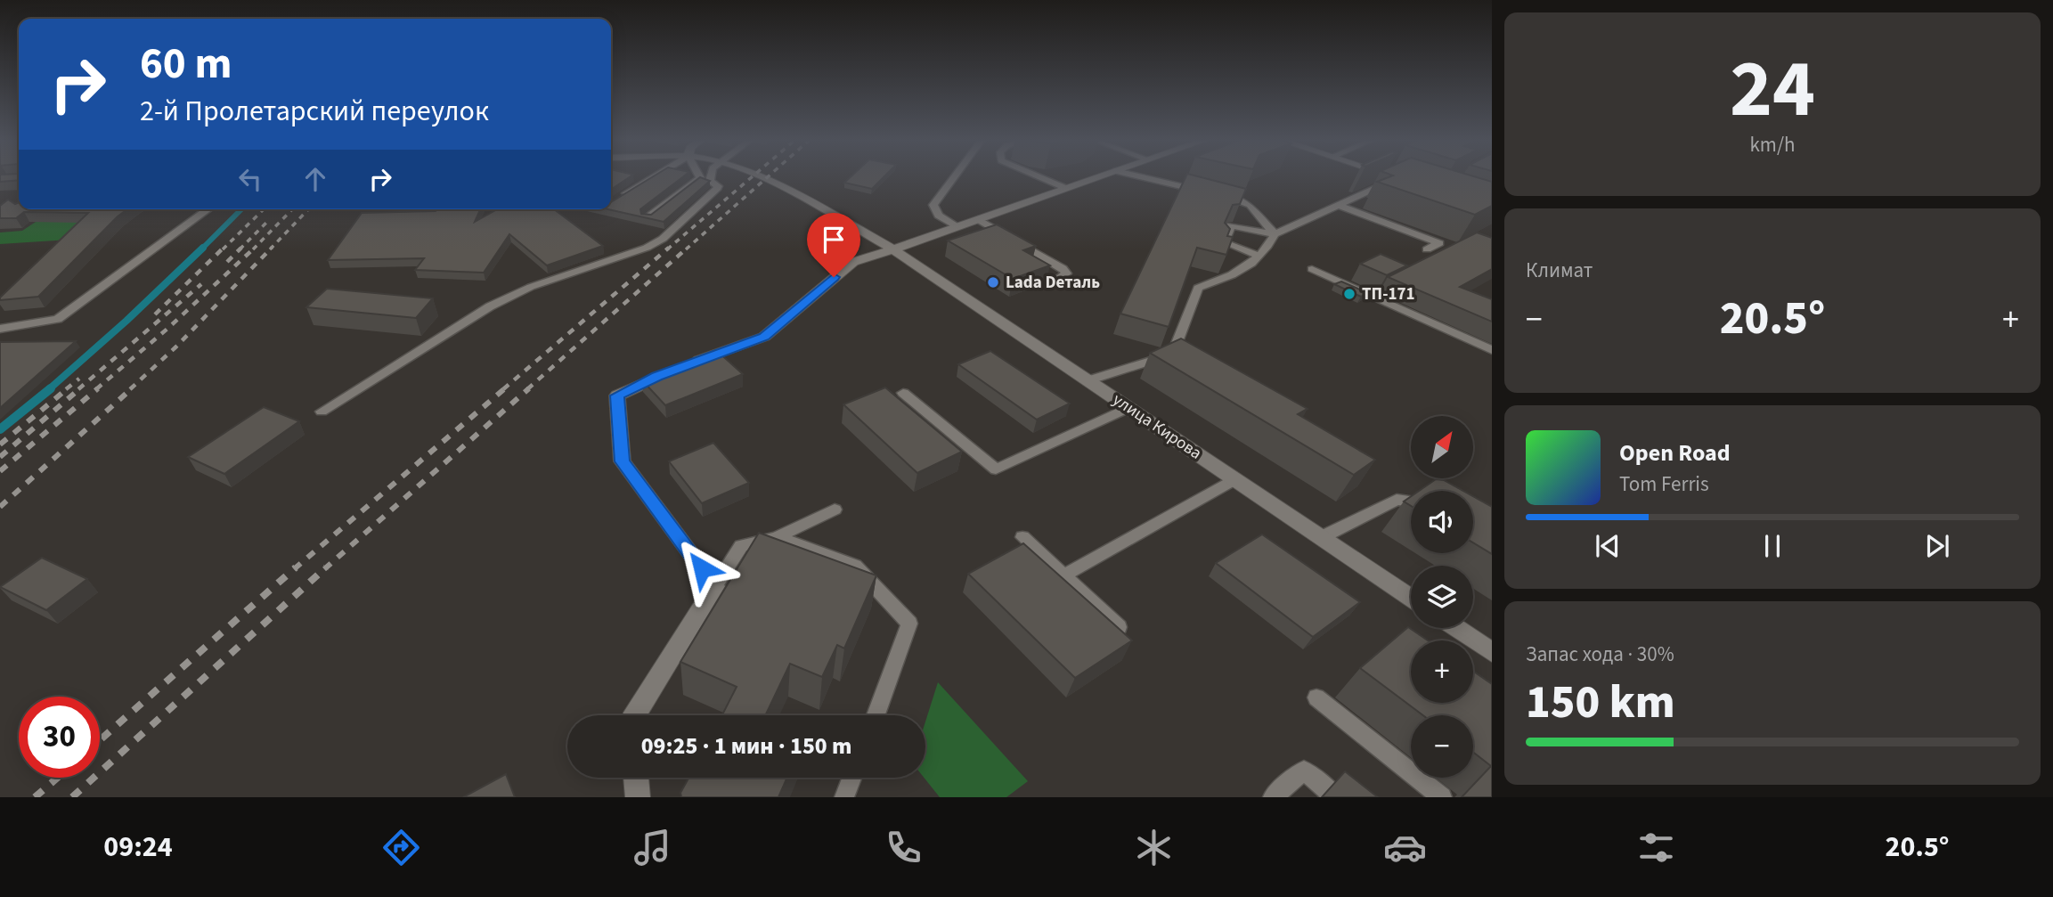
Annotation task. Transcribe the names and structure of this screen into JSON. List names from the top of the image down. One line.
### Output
{"streets":{"street":["улица Кирова"]},"places":["Lada Dеталь","ТП-171"],"north":"top right","page":{"tile":[["24","km/h"],"Климат",["Запас хода · 30%","150 km"]],"turn":["60 m","2-й Пролетарский переулок"],"heat":["−","20.5°","+"],"map_buttons":["+","−"],"song":["Open Road","Tom Ferris"],"limit":"30","trip":"09:25 · 1 мин · 150 m","tabs":["09:24","20.5°"]}}
